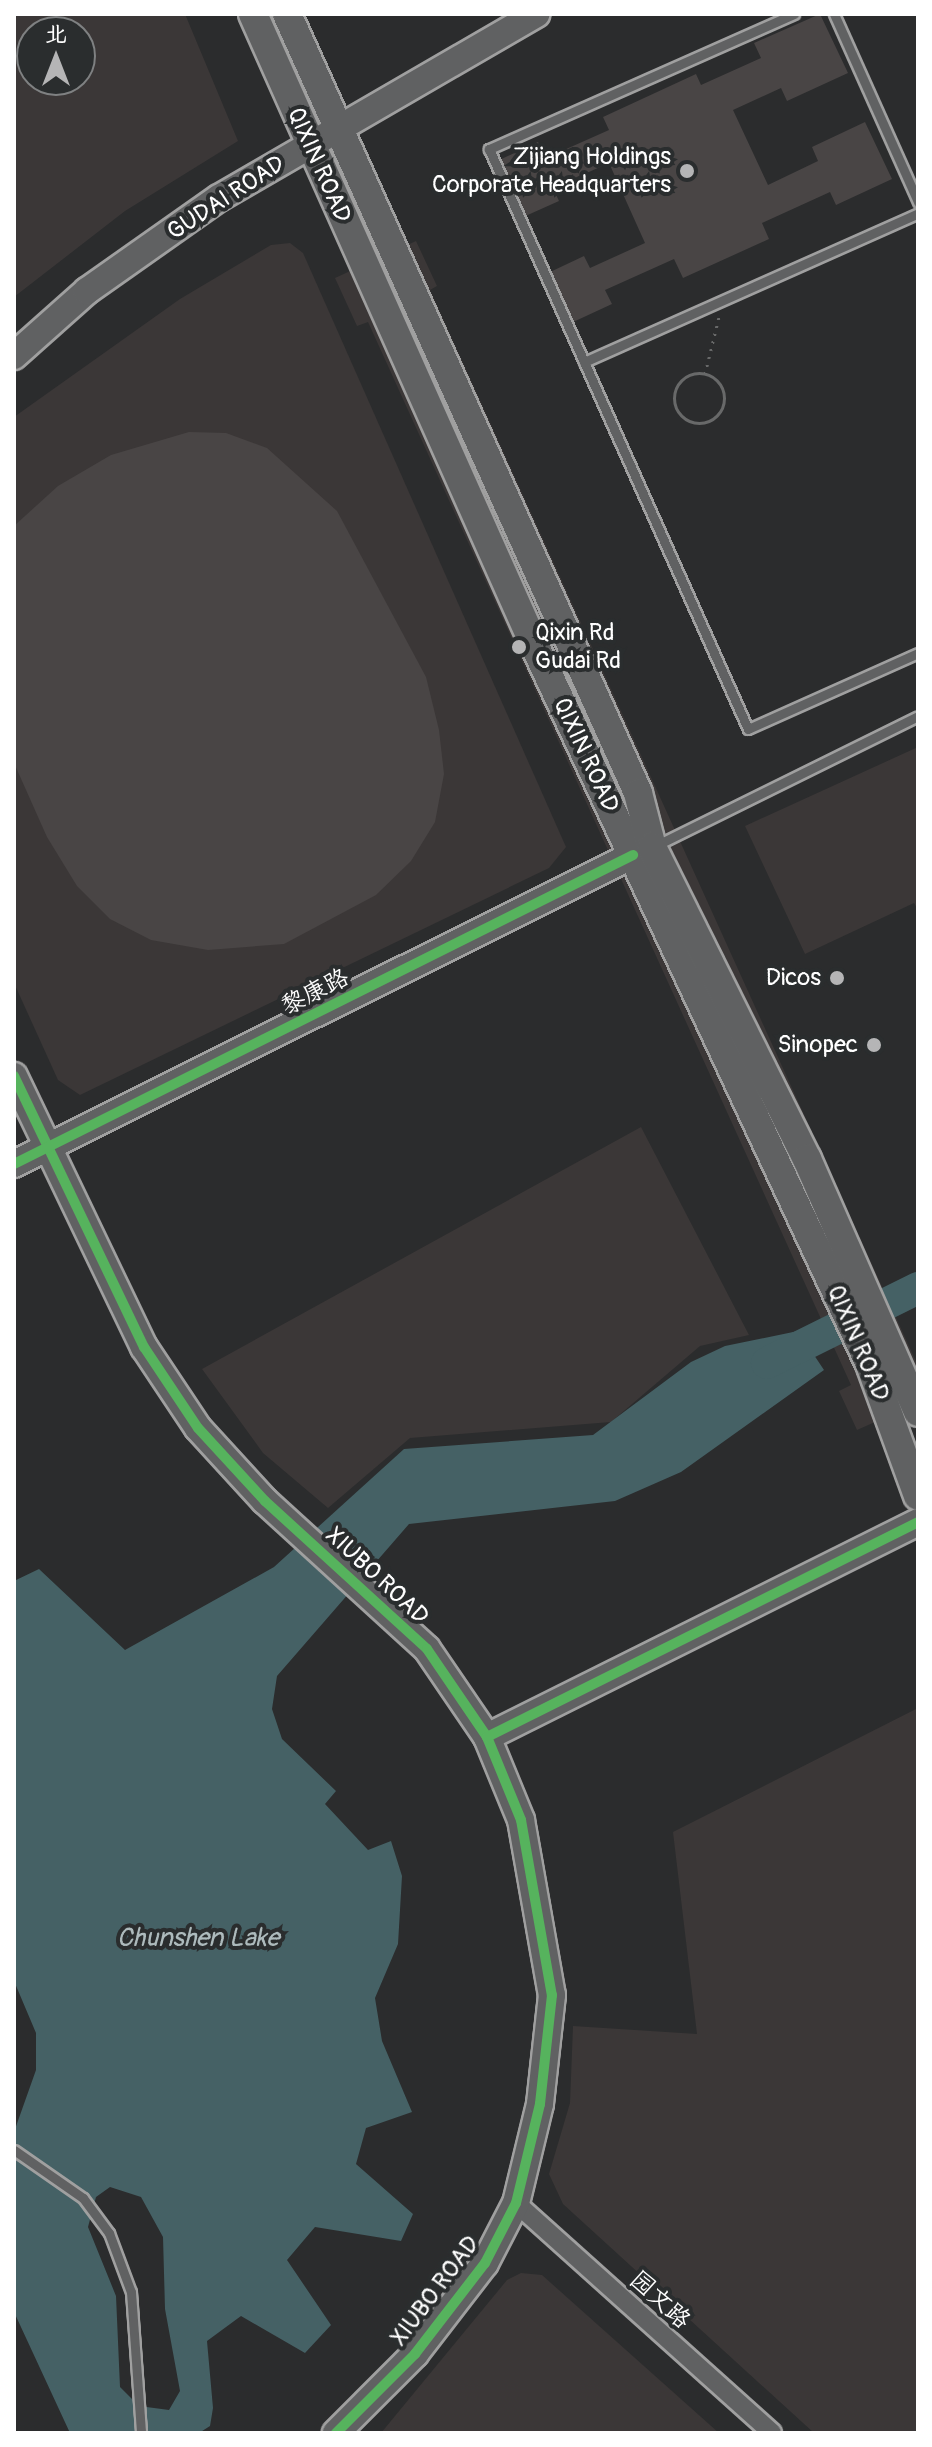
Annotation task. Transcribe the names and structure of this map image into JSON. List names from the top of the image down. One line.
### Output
{"streets":{"main road":["QIXIN ROAD"],"street":["GUDAI ROAD","黎康路","XIUBO ROAD","园文路"]},"crossings":[["QIXIN ROAD","GUDAI ROAD"],["QIXIN ROAD","黎康路"],["黎康路","XIUBO ROAD"],["XIUBO ROAD","园文路"]],"water":["Chunshen Lake"],"places":["Zijiang Holdings Corporate Headquarters","Qixin Rd Gudai Rd","Dicos","Sinopec"],"north":"top"}
